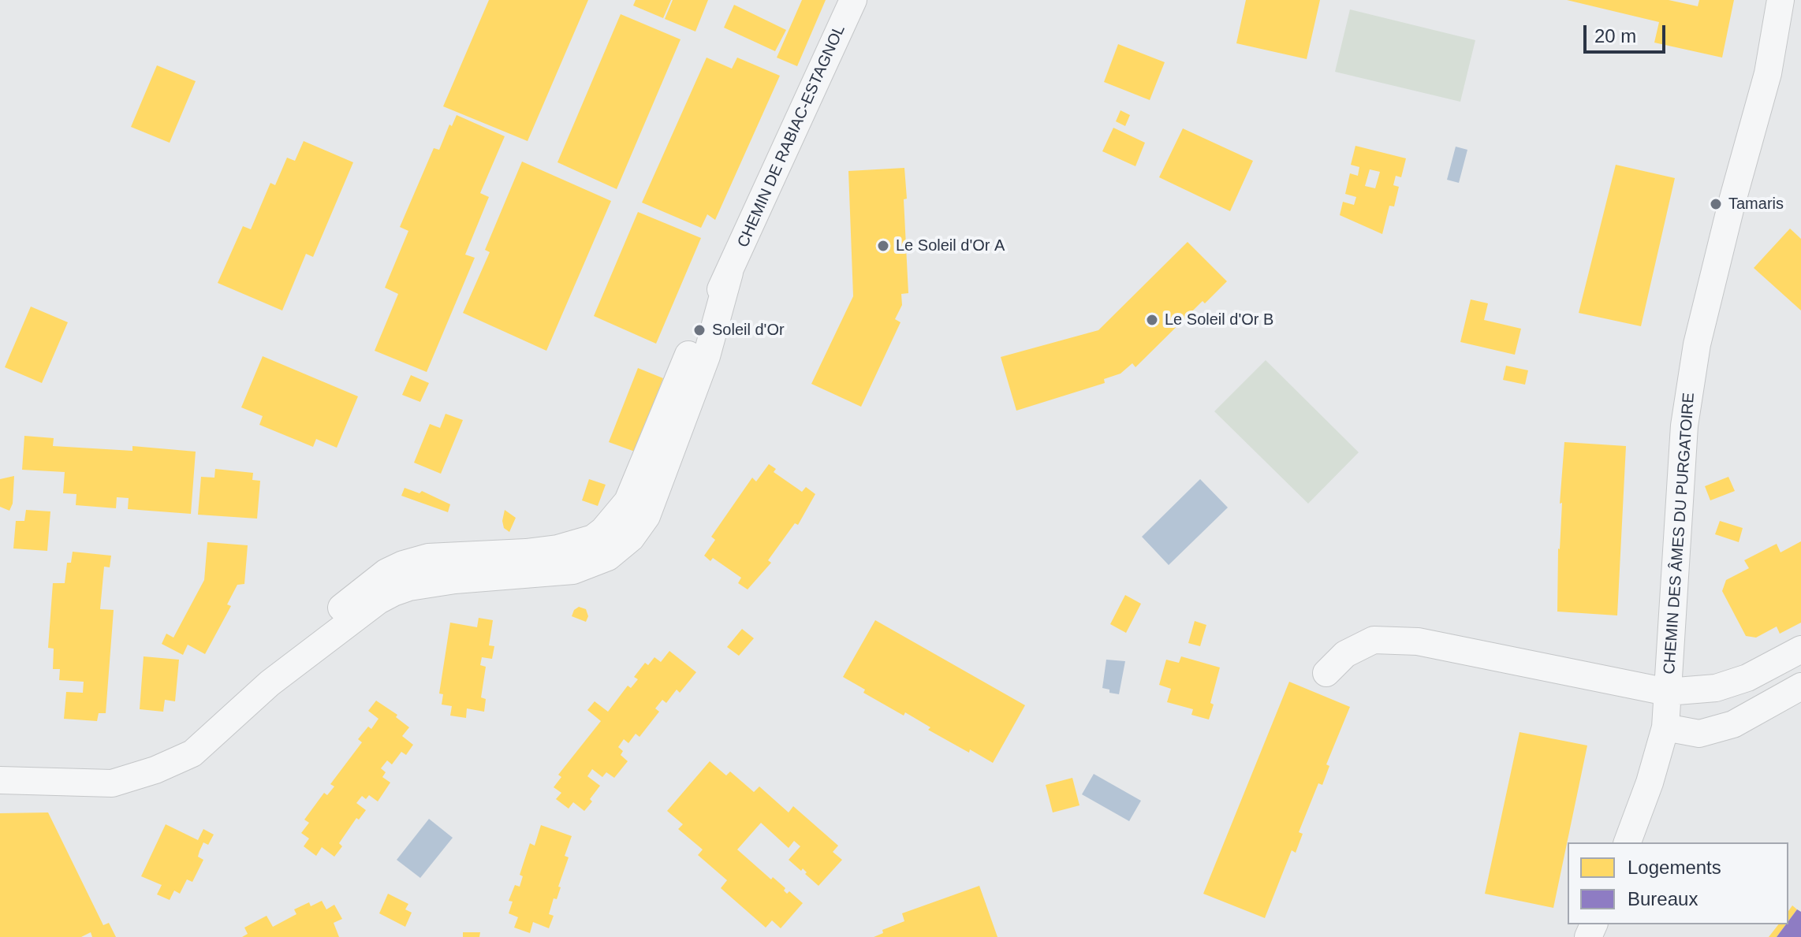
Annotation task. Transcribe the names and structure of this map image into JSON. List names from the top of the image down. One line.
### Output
{"streets":{"street":["CHEMIN DE RABIAC-ESTAGNOL","CHEMIN DES ÂMES DU PURGATOIRE"]},"places":["Tamaris","Le Soleil d'Or A","Le Soleil d'Or B","Soleil d'Or"],"legend":["Logements","Bureaux"],"scale_bar":"20 m"}
